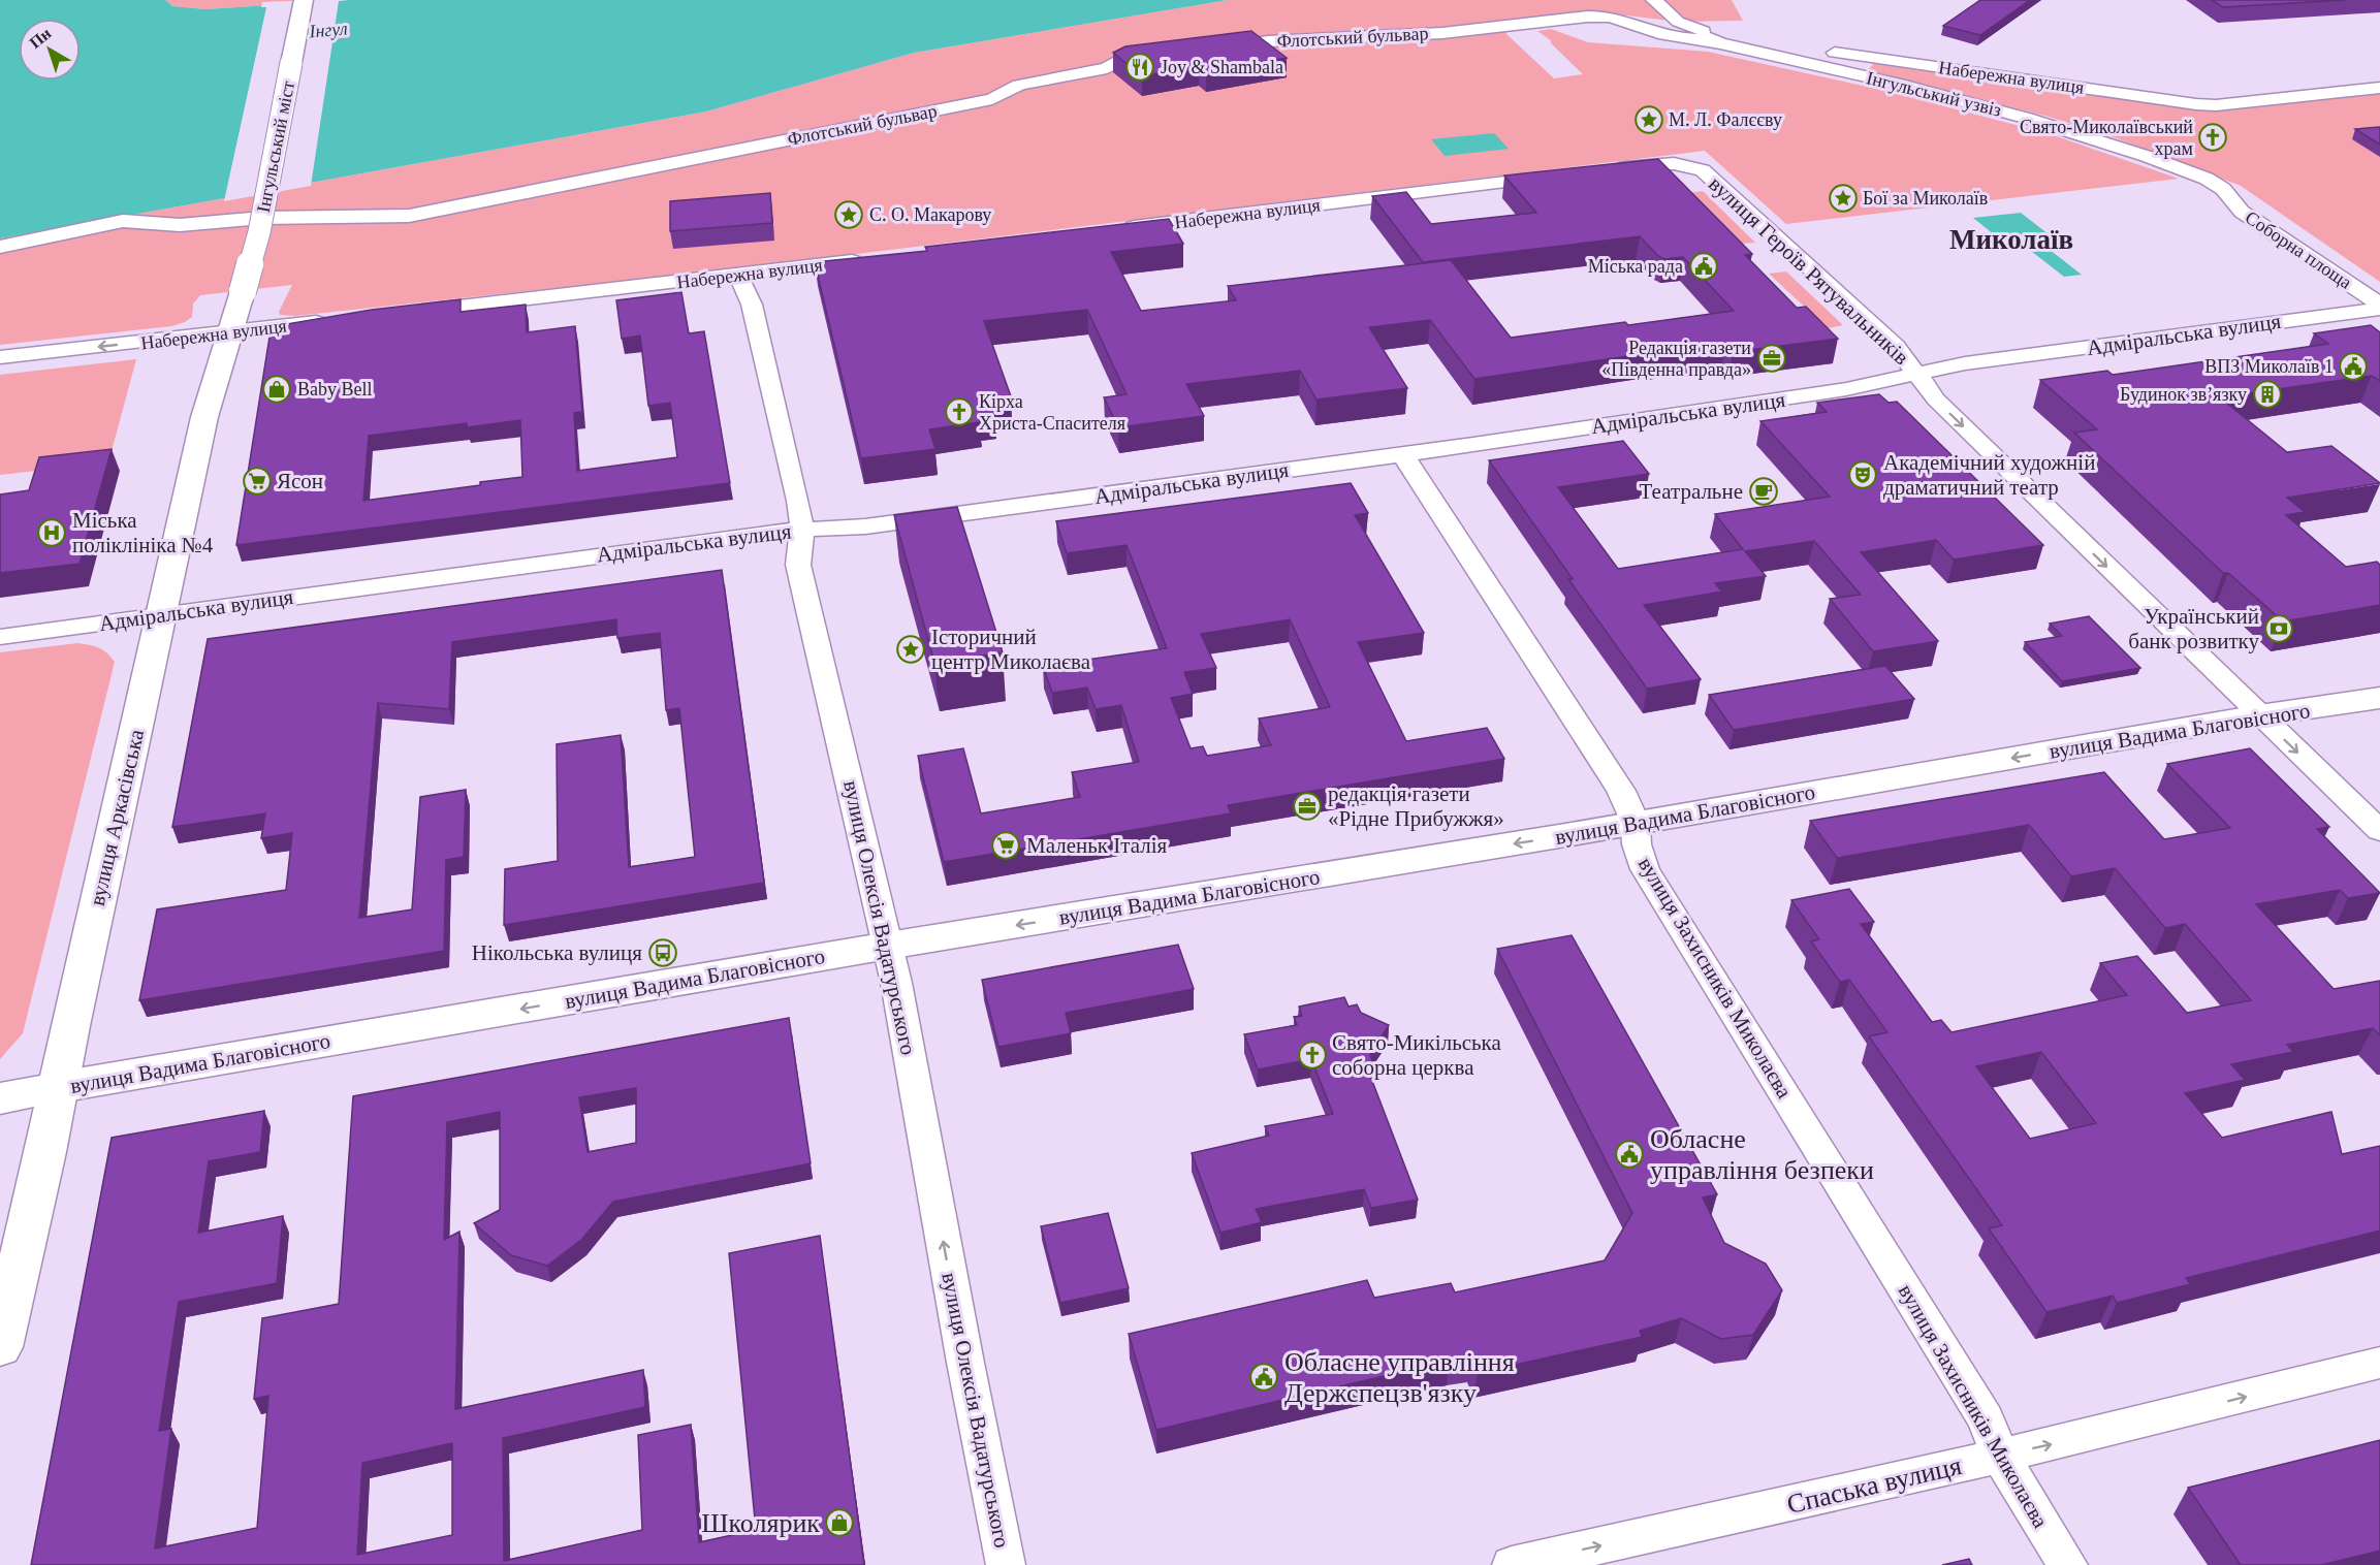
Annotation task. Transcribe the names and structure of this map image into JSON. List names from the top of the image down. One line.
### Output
{"streets":{"main road":["Інгульський міст","вулиця Вадима Благовісного","вулиця Аркасівська"],"street":["Флотський бульвар","Набережна вулиця","Інгульський узвіз","Соборна площа","вулиця Героїв Рятувальників","Адміральська вулиця","вулиця Олексія Вадатурського","вулиця Захисників Миколаєва","Спаська вулиця"]},"crossings":[["Флотський бульвар","Інгульський узвіз"],["Набережна вулиця","Інгульський узвіз"],["Набережна вулиця","вулиця Аркасівська"],["Набережна вулиця","вулиця Олексія Вадатурського"],["Інгульський узвіз","Соборна площа"],["Інгульський міст","вулиця Аркасівська"],["Соборна площа","Адміральська вулиця"],["вулиця Героїв Рятувальників","Адміральська вулиця"],["вулиця Героїв Рятувальників","вулиця Вадима Благовісного"],["Адміральська вулиця","вулиця Аркасівська"],["Адміральська вулиця","вулиця Олексія Вадатурського"],["Адміральська вулиця","вулиця Захисників Миколаєва"],["вулиця Вадима Благовісного","вулиця Аркасівська"],["вулиця Вадима Благовісного","вулиця Олексія Вадатурського"],["вулиця Вадима Благовісного","вулиця Захисників Миколаєва"],["вулиця Захисників Миколаєва","Спаська вулиця"]],"one_way":["вулиця Героїв Рятувальників","вулиця Вадима Благовісного","вулиця Олексія Вадатурського","Спаська вулиця"],"districts":["Миколаїв"],"water":["Інгул"],"places":{"restaurant":["Joy & Shambala"],"place":["М. Л. Фалєєву","Бої за Миколаїв","С. О. Макарову","Історичний центр Миколаєва"],"church":["Свято-Миколаївський храм","Кірха Христа-Спасителя","Свято-Микільська соборна церква"],"public building":["Міська рада","ВПЗ Миколаїв 1","Обласне управління безпеки","Обласне управління Держспецзв'язку"],"office":["Редакція газети «Південна правда»","редакція газети «Рідне Прибужжя»"],"shop":["Baby Bell","Школярик"],"building":["Будинок зв’язку"],"theatre":["Академічний художній драматичний театр"],"supermarket":["Ясон","Маленьк Італія"],"cafe":["Театральне"],"hospital":["Міська поліклініка №4"],"bank":["Український банк розвитку"],"bus stop":["Нікольська вулиця"]},"north":"top left"}
